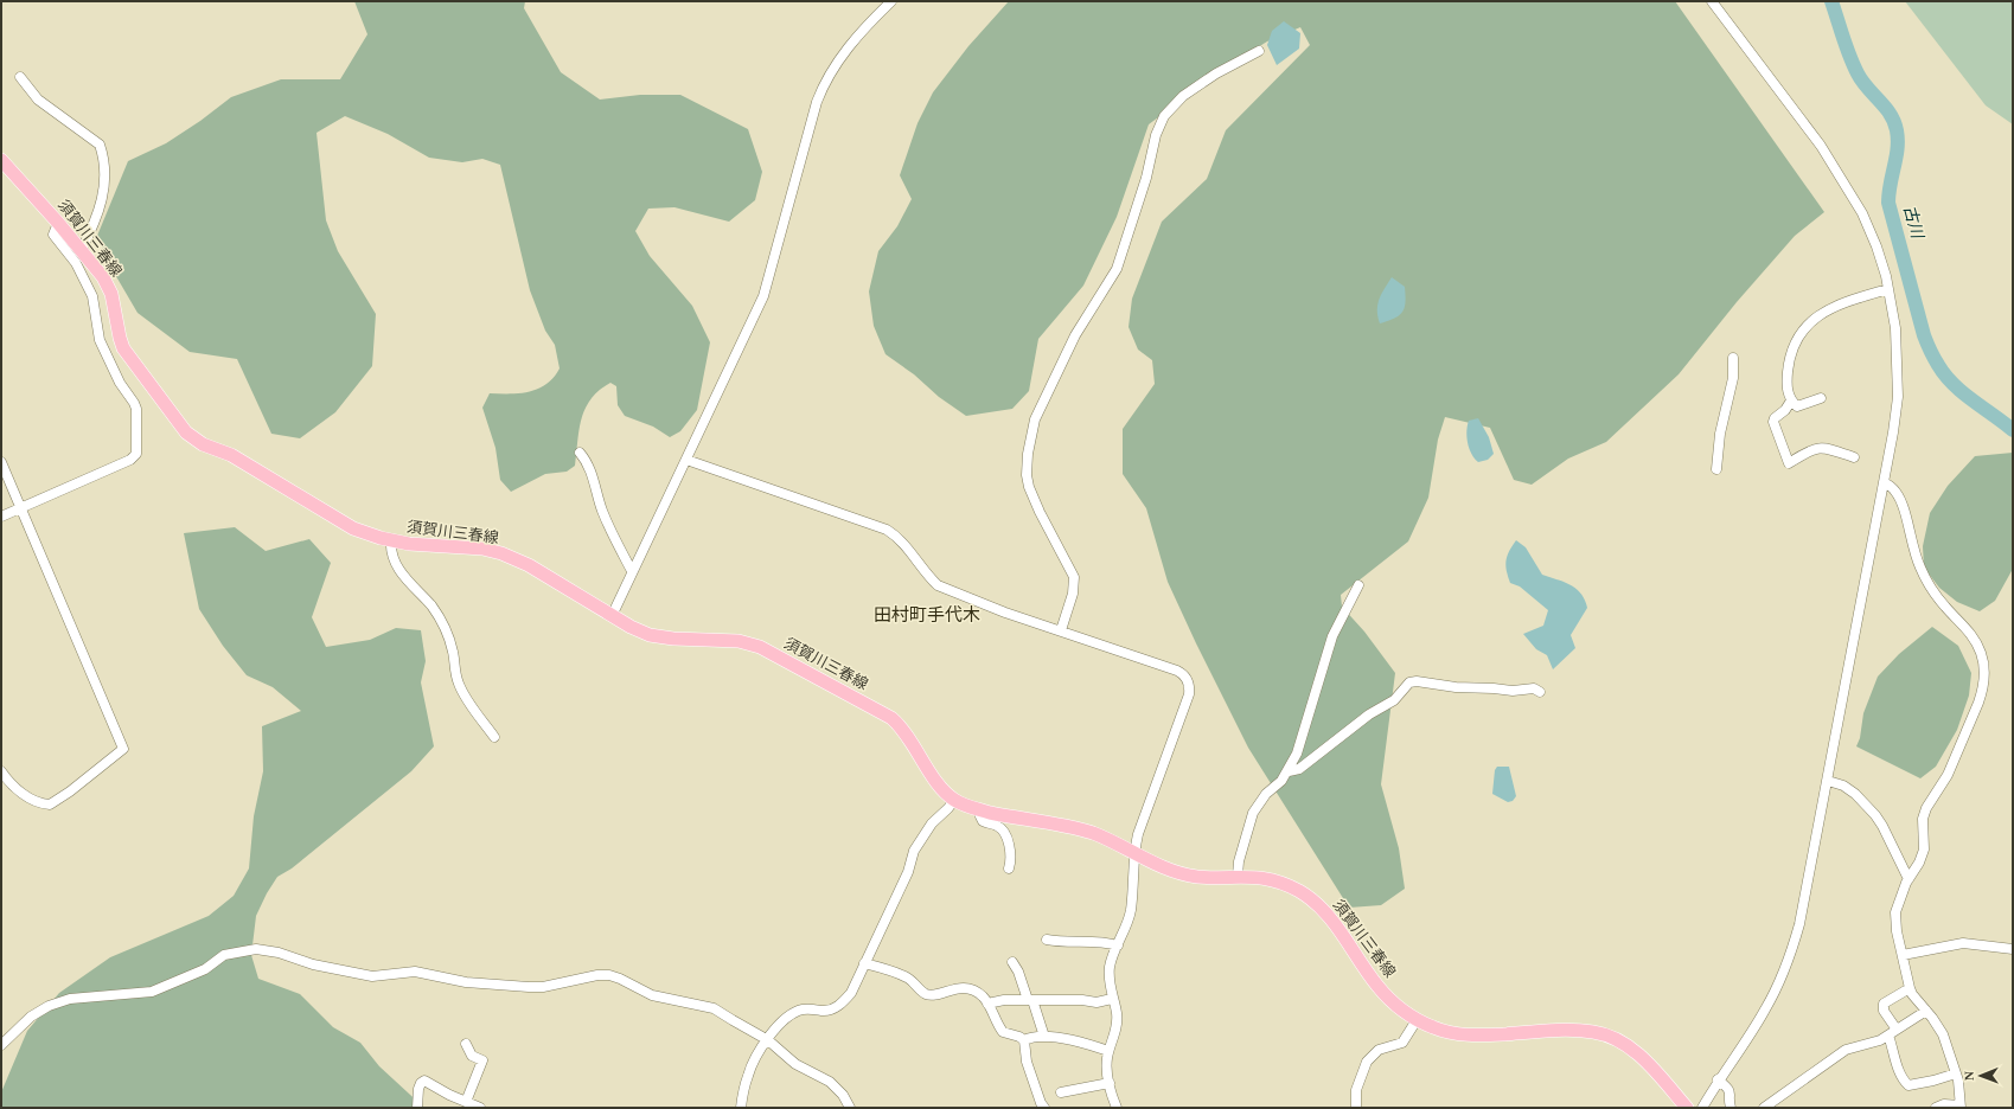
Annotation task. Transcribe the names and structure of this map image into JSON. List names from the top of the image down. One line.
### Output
{"streets":{"main road":["須賀川三春線"]},"districts":["田村町手代木"],"water":["古川"],"north":"left"}
